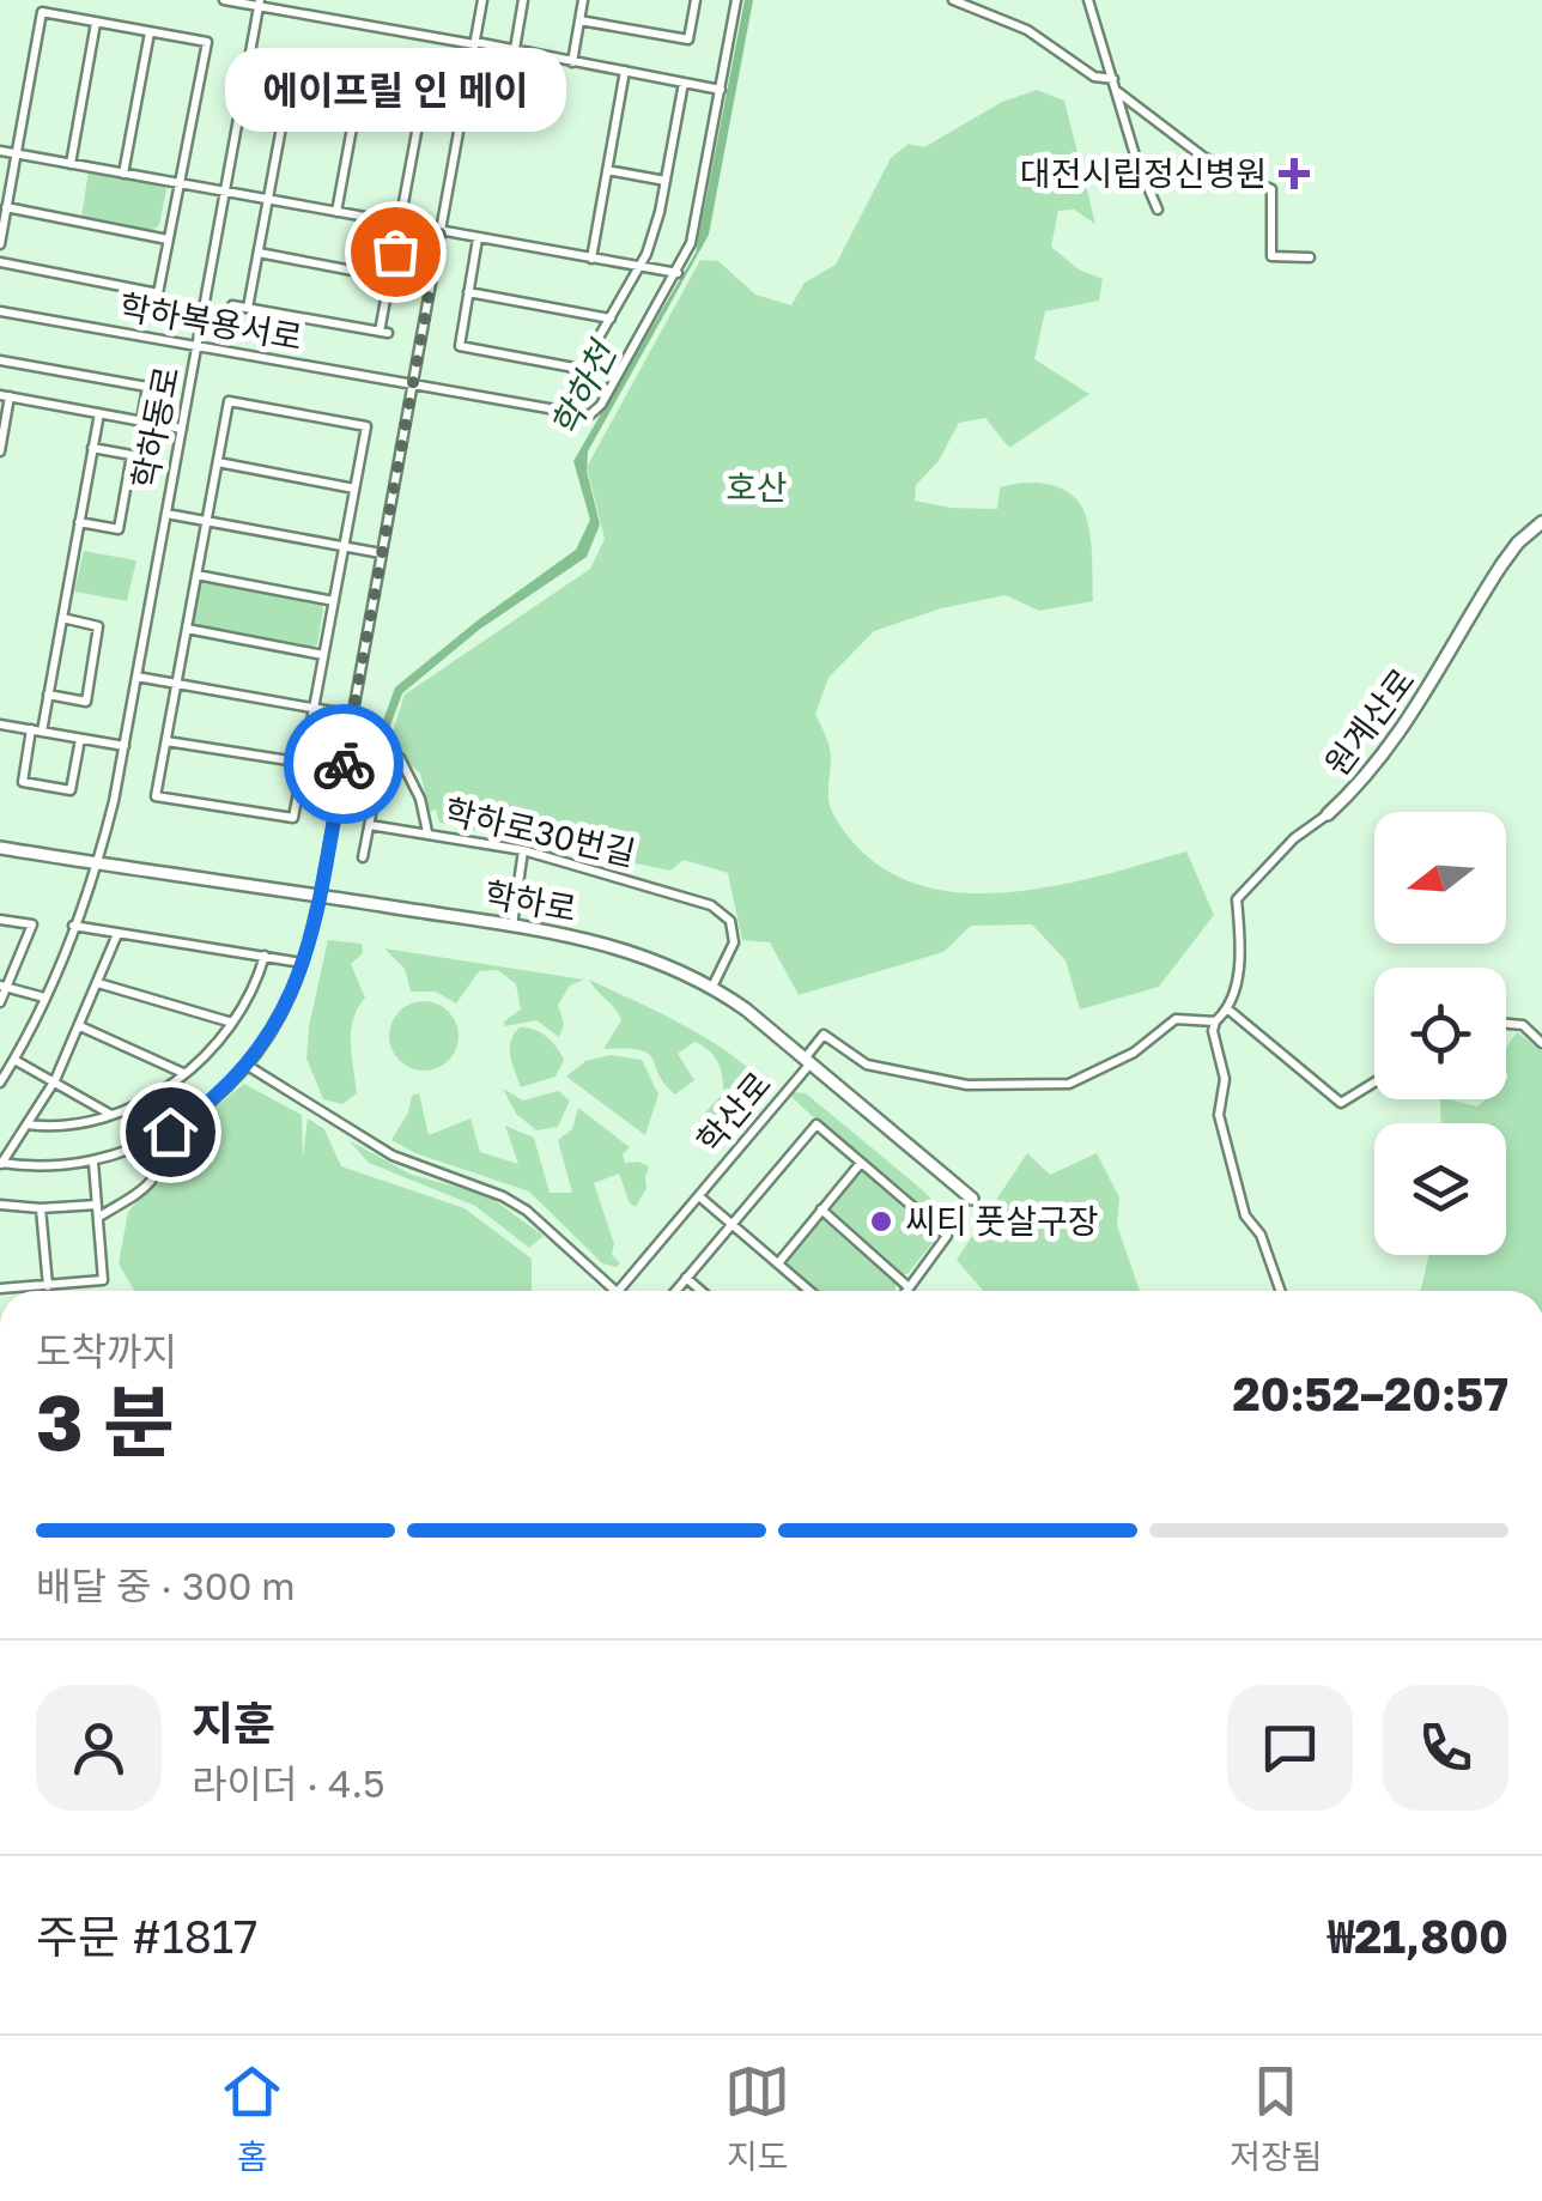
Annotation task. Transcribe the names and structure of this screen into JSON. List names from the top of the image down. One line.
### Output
{"streets":{"street":["학하복용서로","학하동로","원계산로","학하로30번길","학하로","학산로"]},"crossings":[["학하복용서로","학하동로"],["학하동로","학하로"],["학하로30번길","학하로"],["학하로","학산로"]],"water":["학하천"],"parks":["호산"],"places":{"health":["대전시립정신병원"],"other":["에이프릴 인 메이","씨티 풋살구장"]},"north":"left","page":{"bubble":"에이프릴 인 메이","heading":["3 분","도착까지","20:52–20:57"],"panel":["지훈","라이더 · 4.5","주문 #1817","₩21,800"],"bar":"배달 중 · 300 m","tabs":["홈","지도","저장됨"]}}
